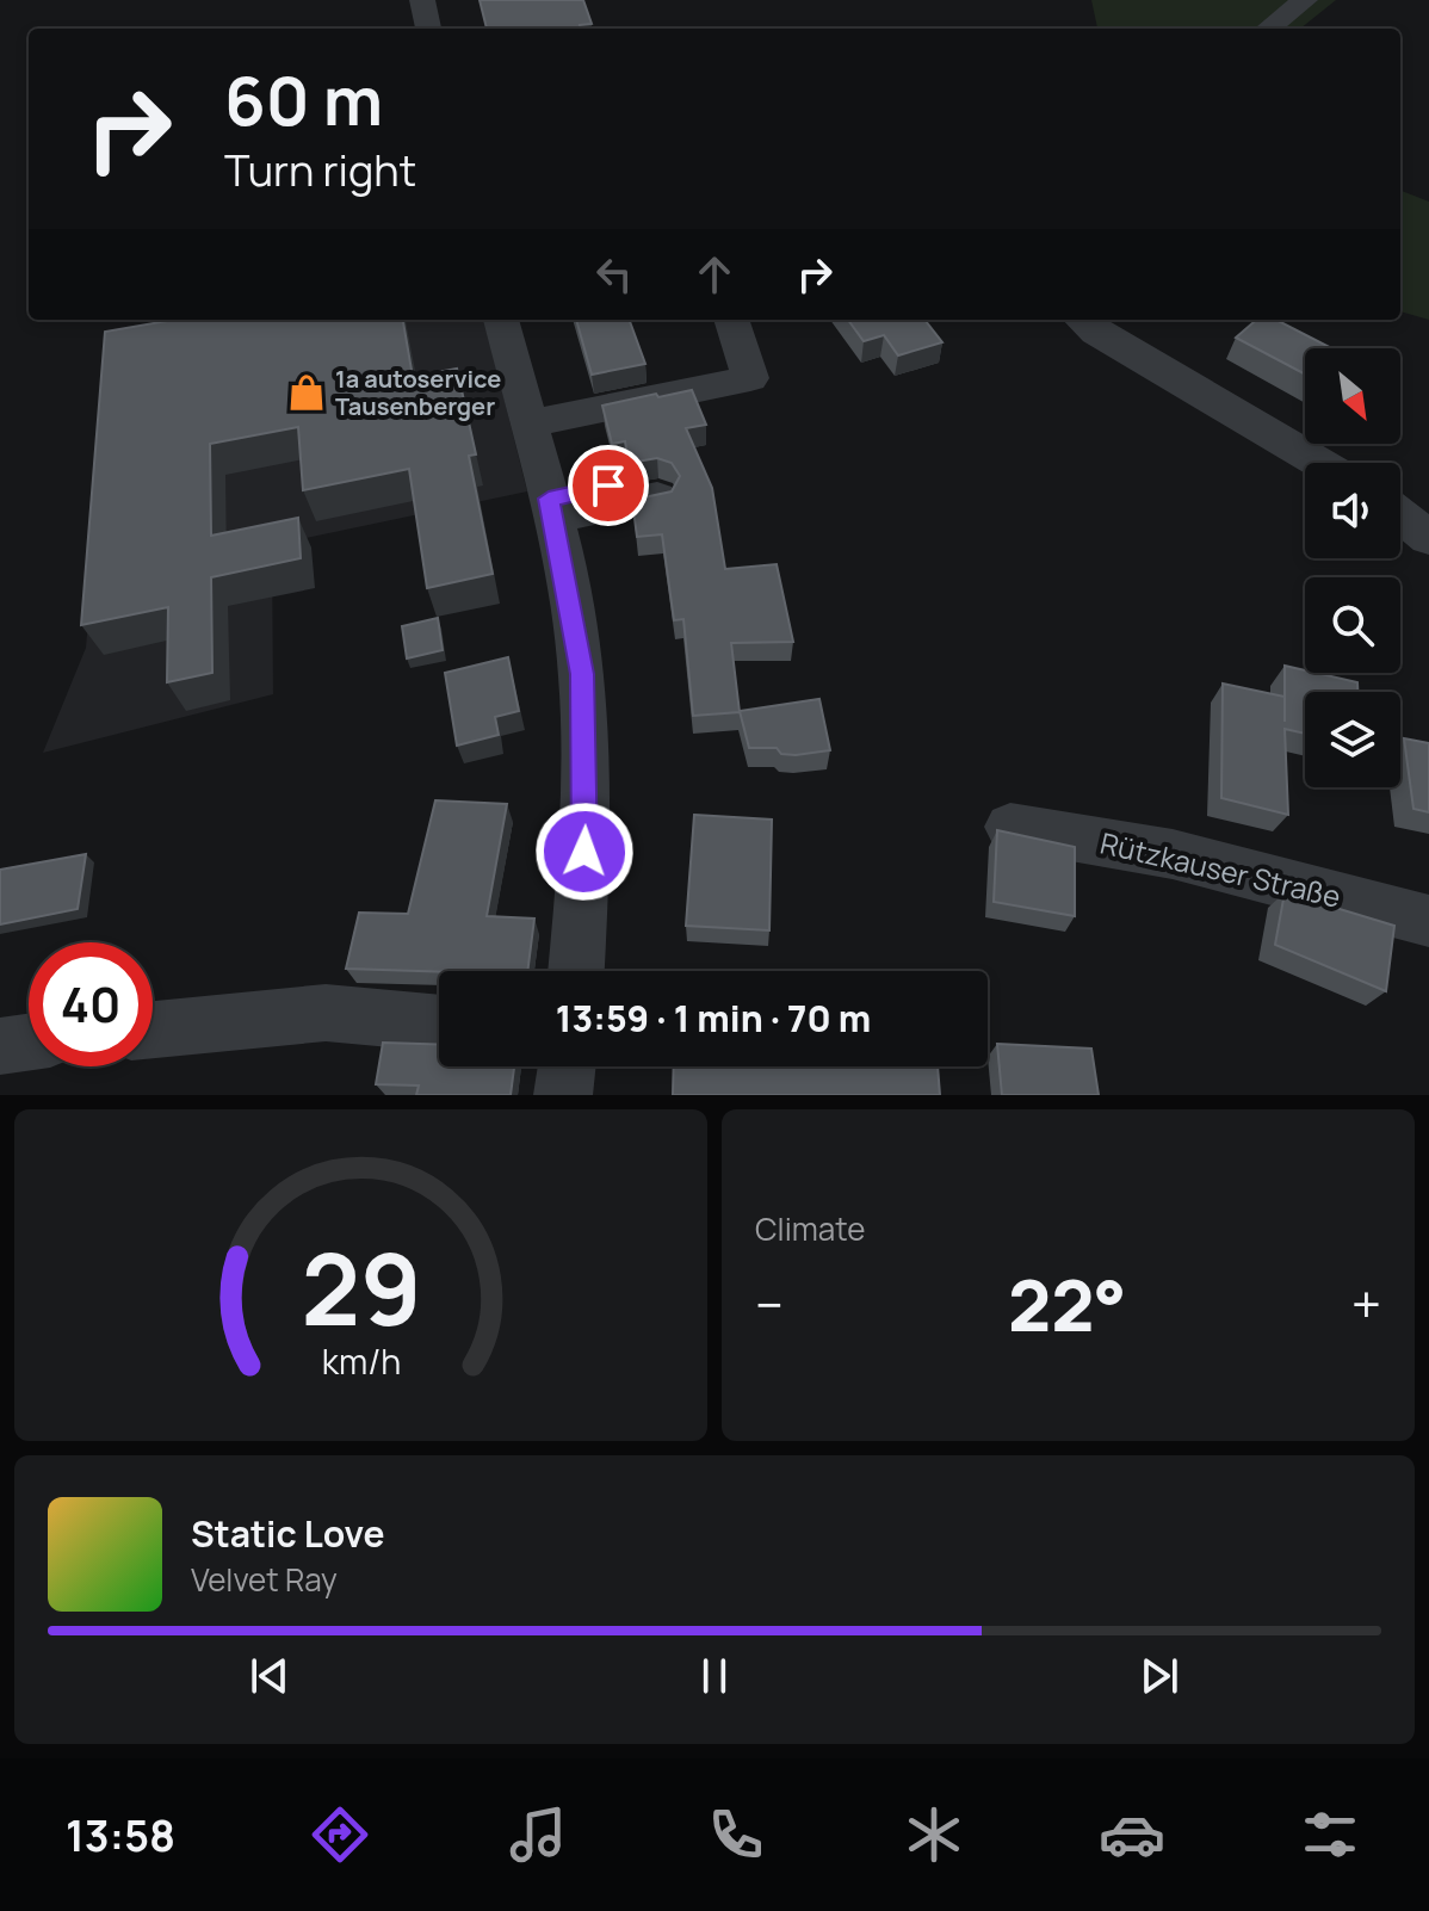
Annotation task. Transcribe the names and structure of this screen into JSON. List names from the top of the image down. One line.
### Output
{"streets":{"street":["Rützkauser Straße"]},"places":{"shop":["1a autoservice Tausenberger"]},"north":"bottom right","page":{"turn":["60 m","Turn right"],"limit":"40","trip":"13:59 · 1 min · 70 m","tile":"Climate","heat":["−","22°","+"],"song":["Static Love","Velvet Ray"],"tabs":"13:58","gauge":["29","km/h"]}}
